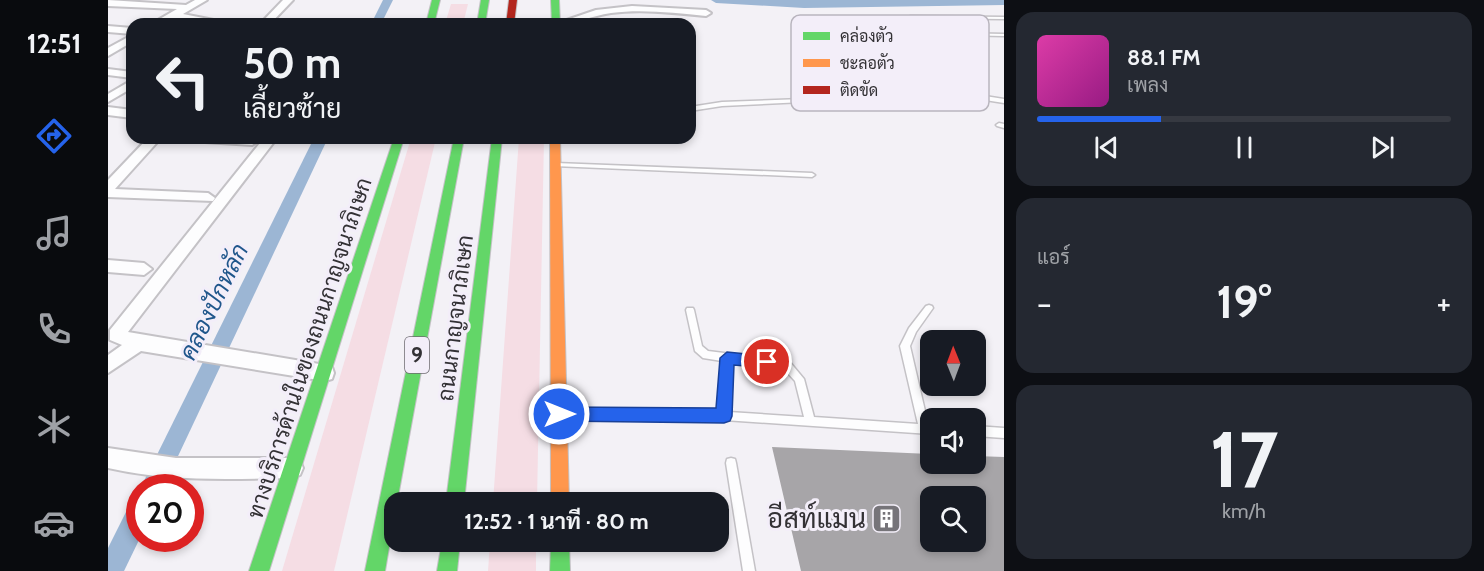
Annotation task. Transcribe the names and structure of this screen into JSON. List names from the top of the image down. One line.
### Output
{"streets":{"main road":["ถนนกาญจนาภิเษก","ทางบริการด้านในของถนนกาญจนาภิเษก","9"]},"water":["คลองปักหลัก"],"places":{"building":["อีสท์แมน"]},"legend":["คล่องตัว","ชะลอตัว","ติดขัด"],"north":"top","page":{"tabs":"12:51","turn":["50 m","เลี้ยวซ้าย"],"song":["88.1 FM","เพลง"],"tile":["แอร์",["17","km/h"]],"heat":["−","19°","+"],"limit":"20","trip":"12:52 · 1 นาที · 80 m"}}
